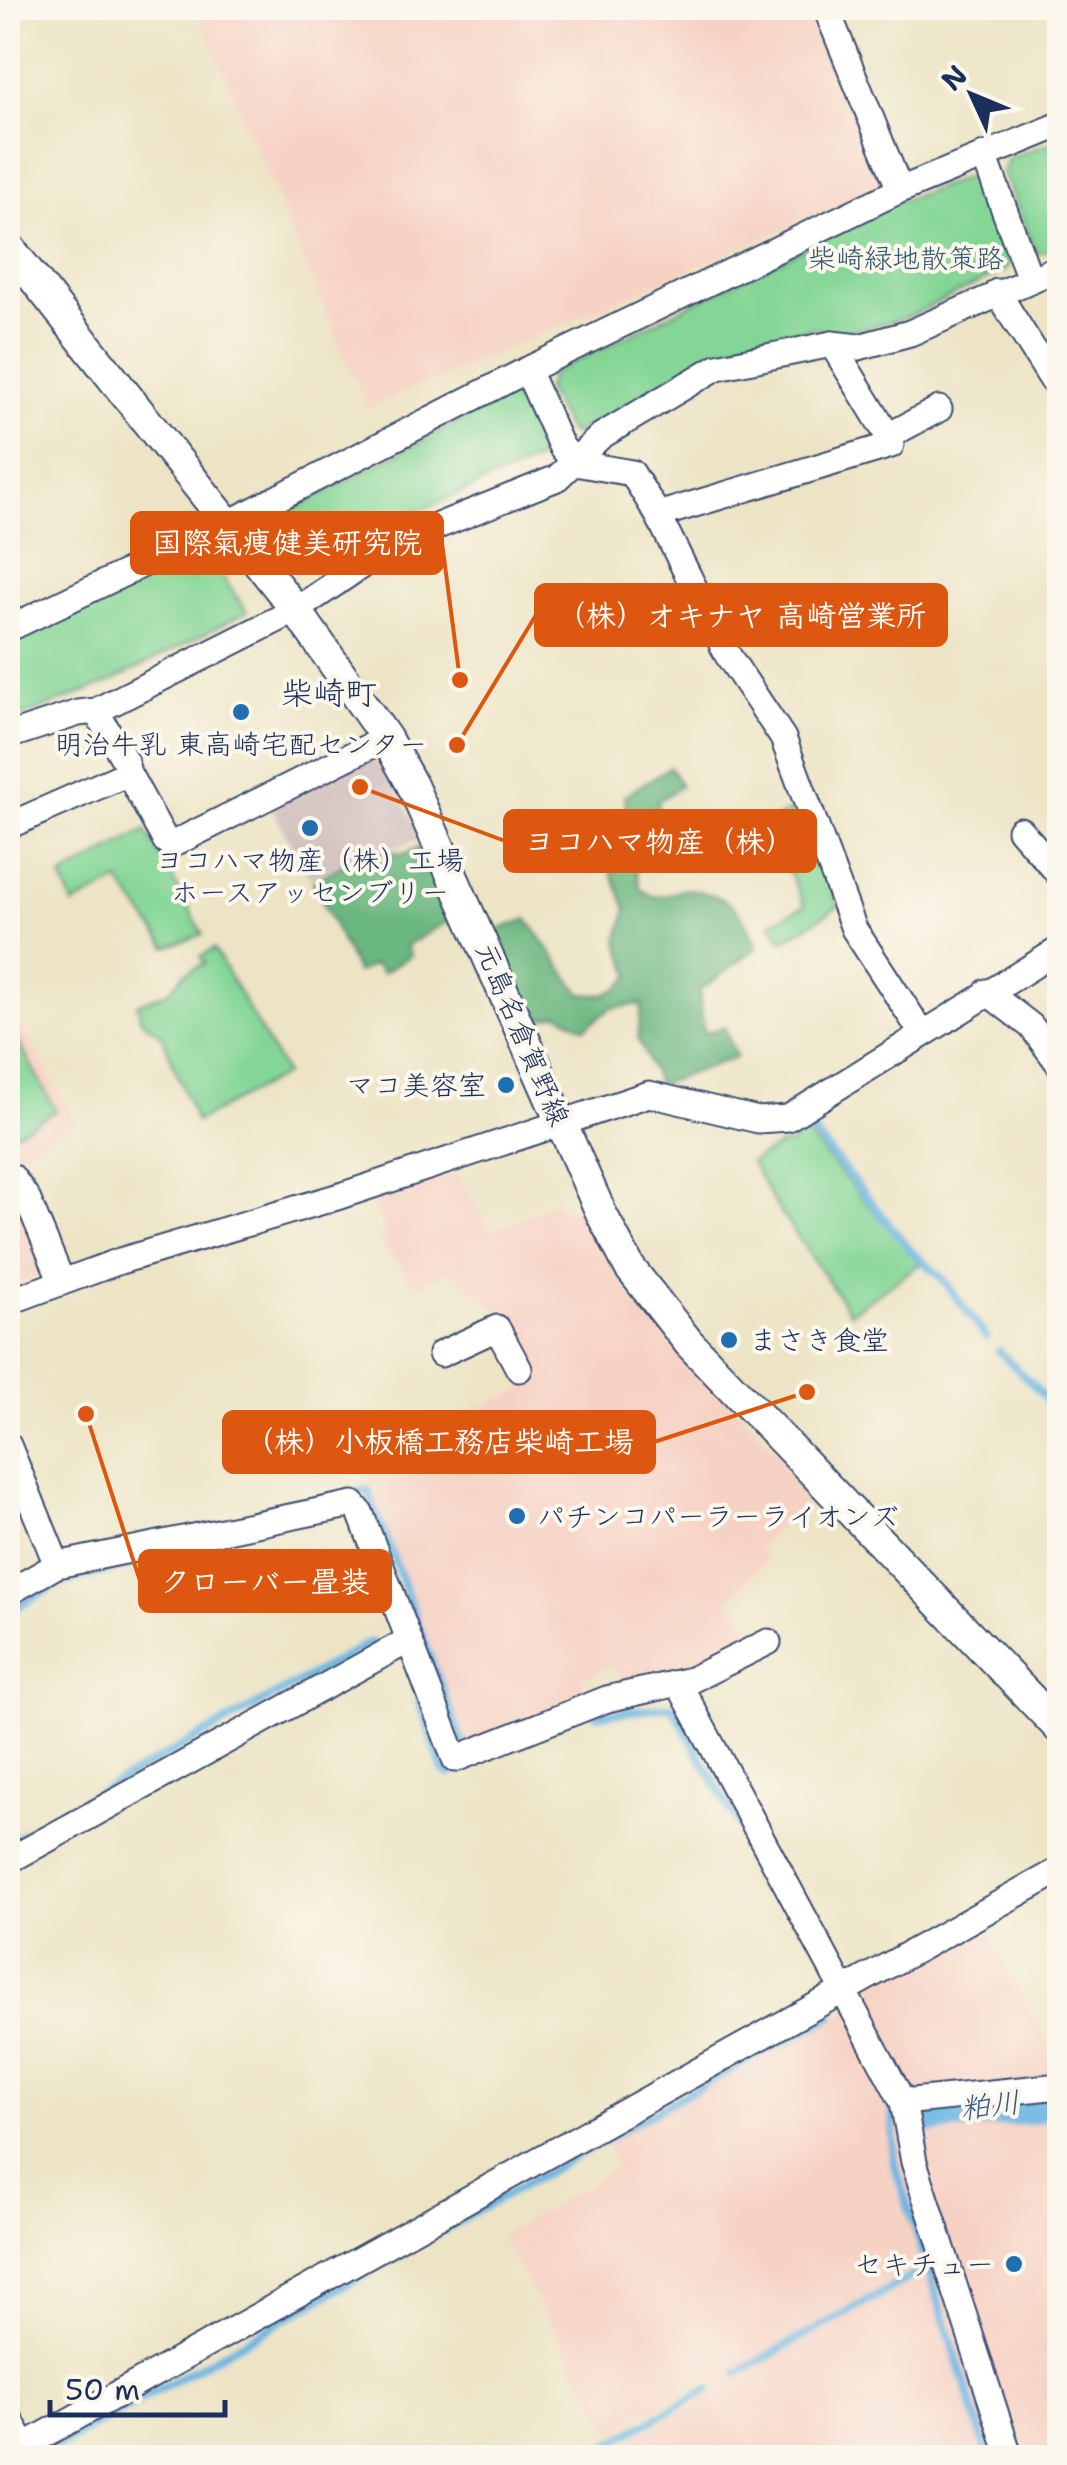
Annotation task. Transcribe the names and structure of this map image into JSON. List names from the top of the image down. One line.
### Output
{"streets":{"main road":["元島名倉賀野線"]},"districts":["柴崎町"],"water":["粕川"],"parks":["柴崎緑地散策路"],"places":["国際氣痩健美研究院","明治牛乳 東高崎宅配センター","（株）オキナヤ 高崎営業所","ヨコハマ物産（株）","ヨコハマ物産（株）工場 ホースアッセンブリー","マコ美容室","まさき食堂","（株）小板橋工務店柴崎工場","クローバー畳装","パチンコパーラーライオンズ","セキチュー"],"scale_bar":"50 m","north":"top left"}
